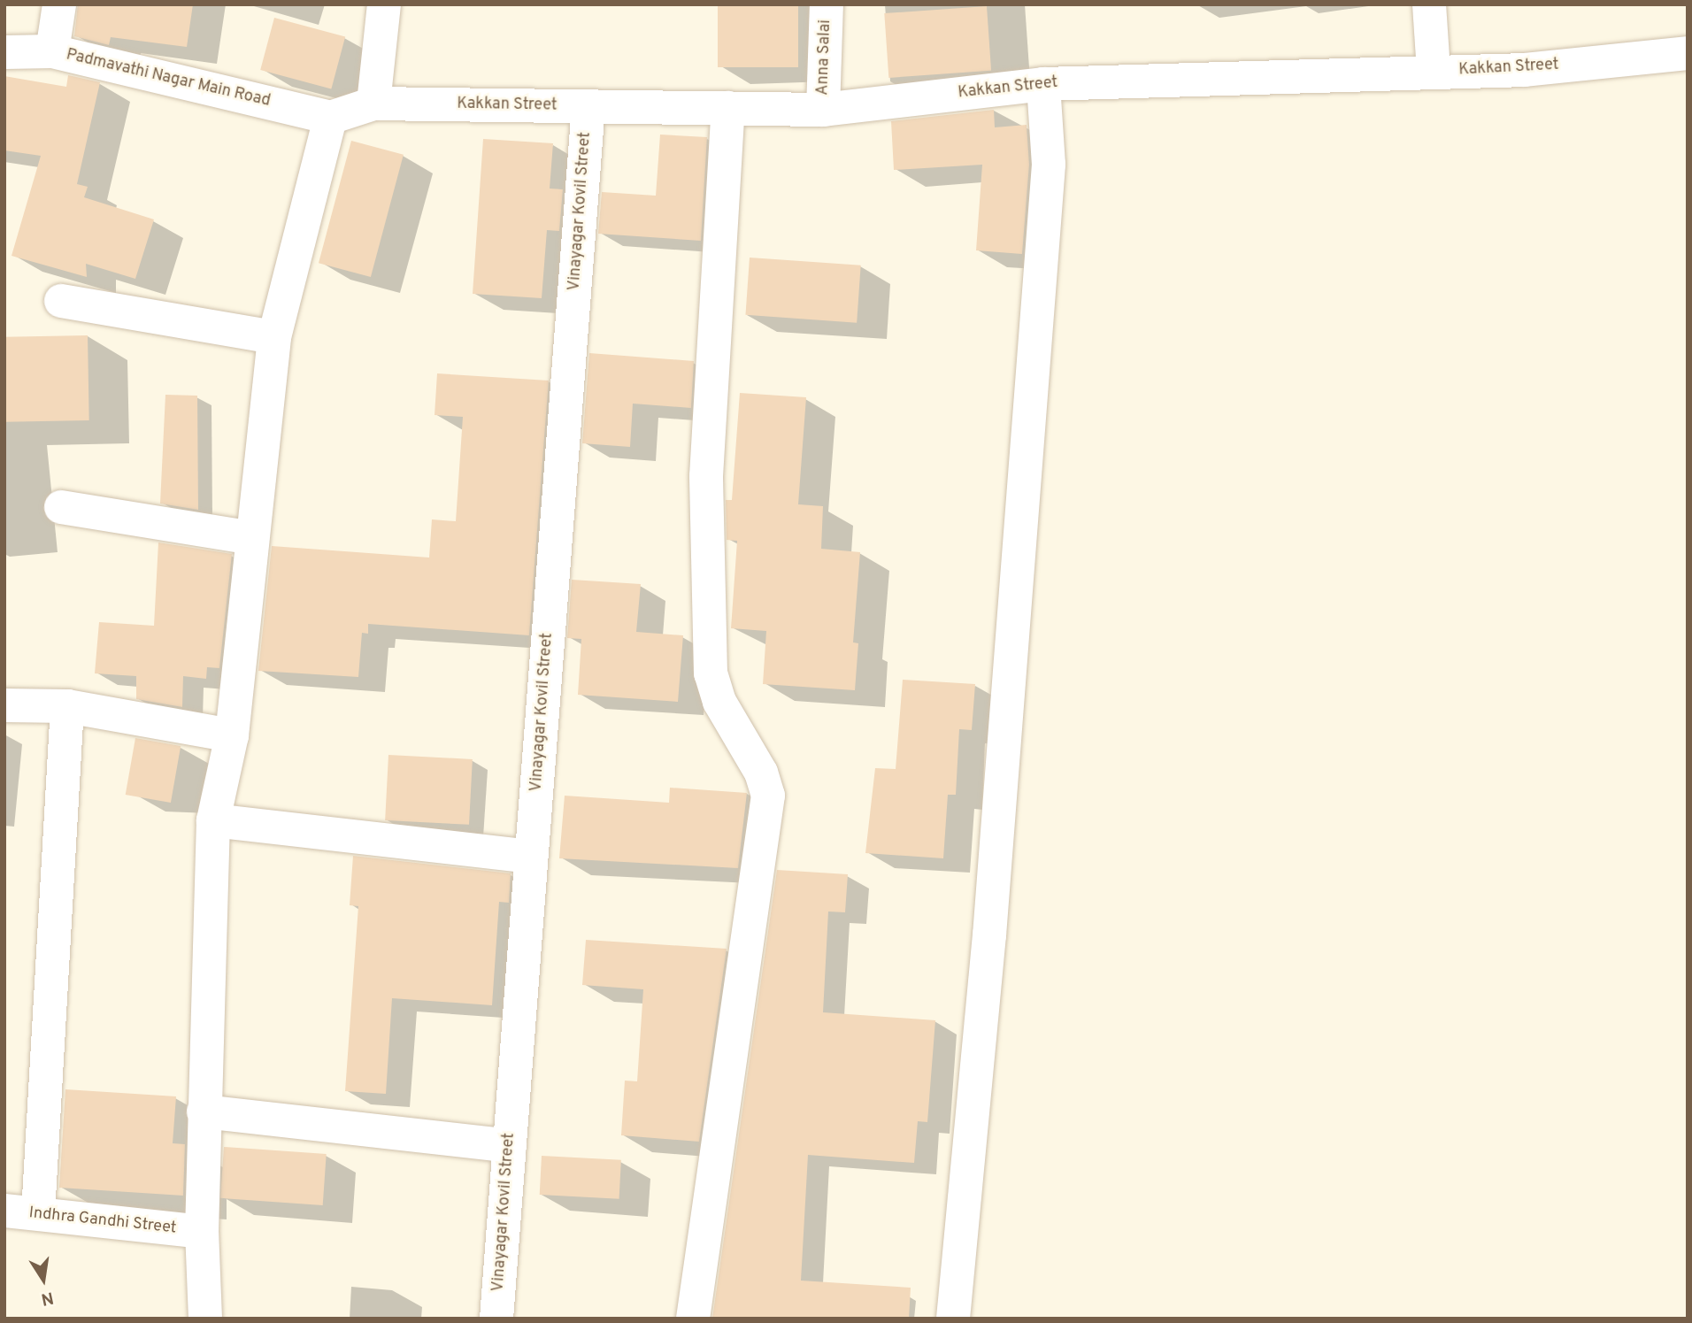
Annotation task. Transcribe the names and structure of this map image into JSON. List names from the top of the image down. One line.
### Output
{"streets":{"street":["Anna Salai","Kakkan Street","Padmavathi Nagar Main Road","Vinayagar Kovil Street","Indhra Gandhi Street"]},"crossings":[["Anna Salai","Kakkan Street"],["Kakkan Street","Padmavathi Nagar Main Road"],["Kakkan Street","Vinayagar Kovil Street"]],"north":"bottom"}
